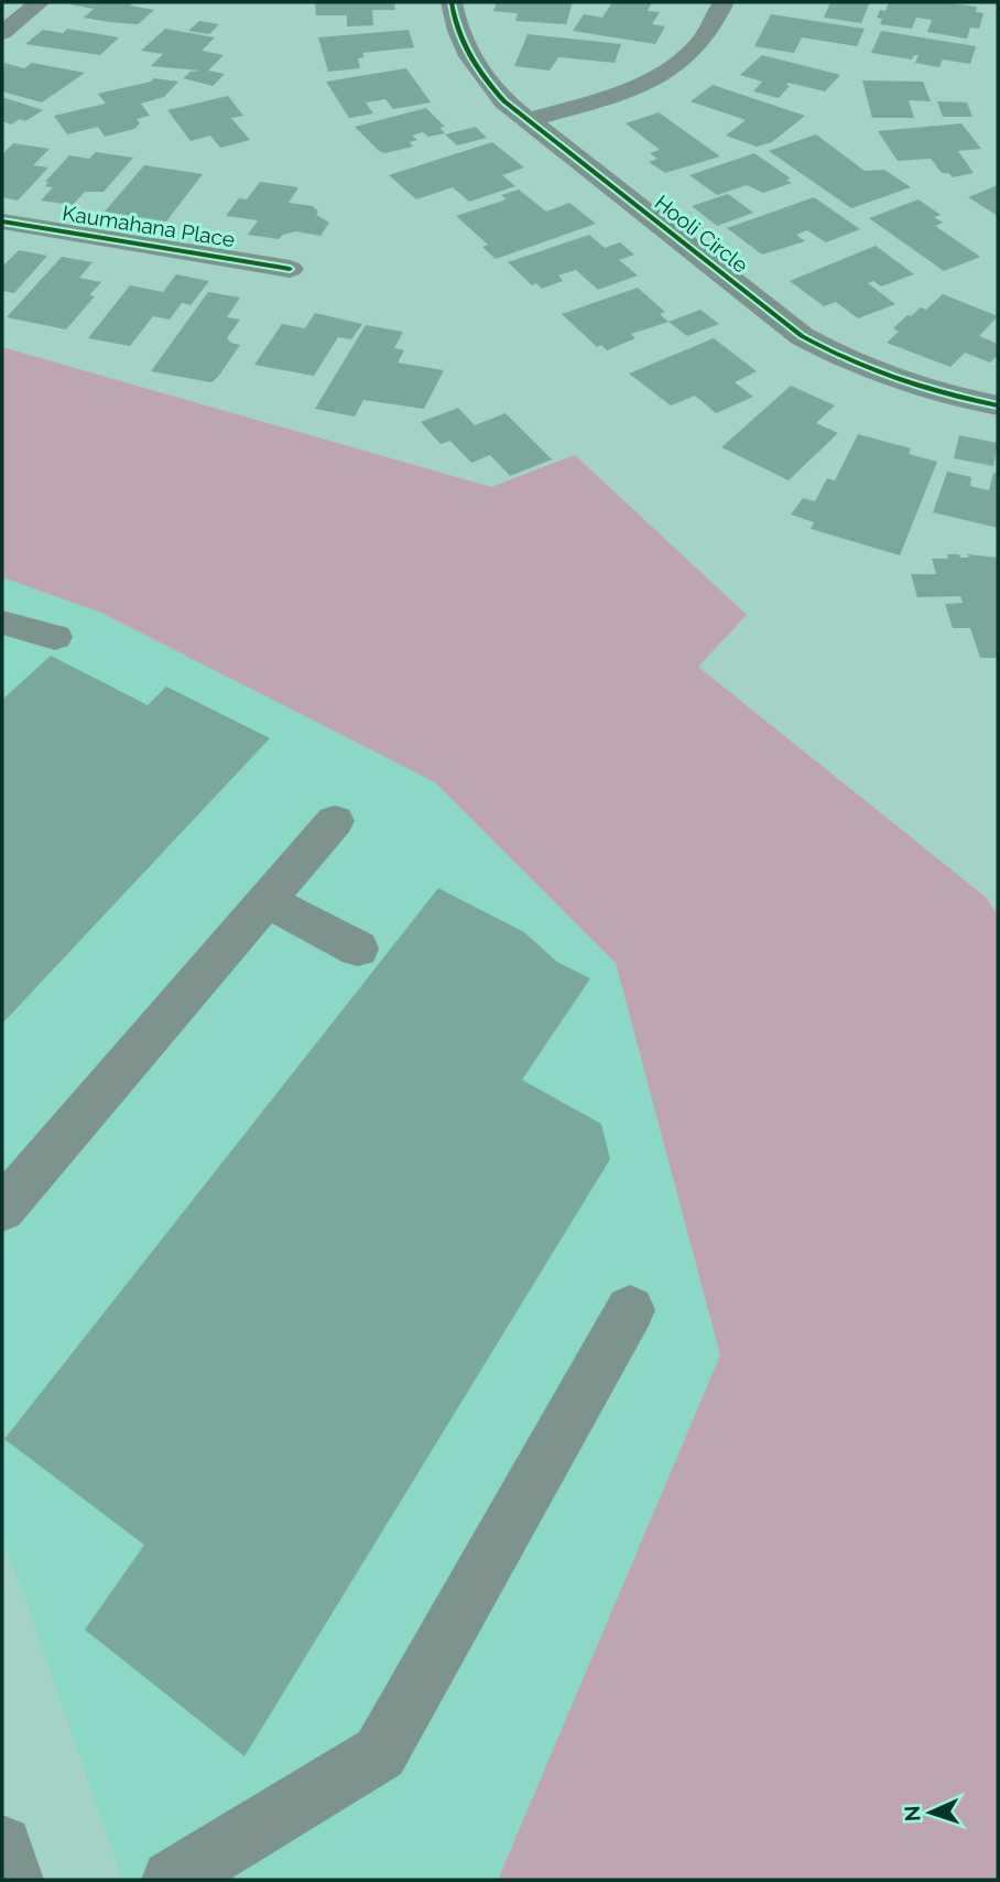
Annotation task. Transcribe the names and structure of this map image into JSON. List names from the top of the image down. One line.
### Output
{"streets":{"street":["Kaumahana Place","Hooli Circle"]},"north":"left"}
